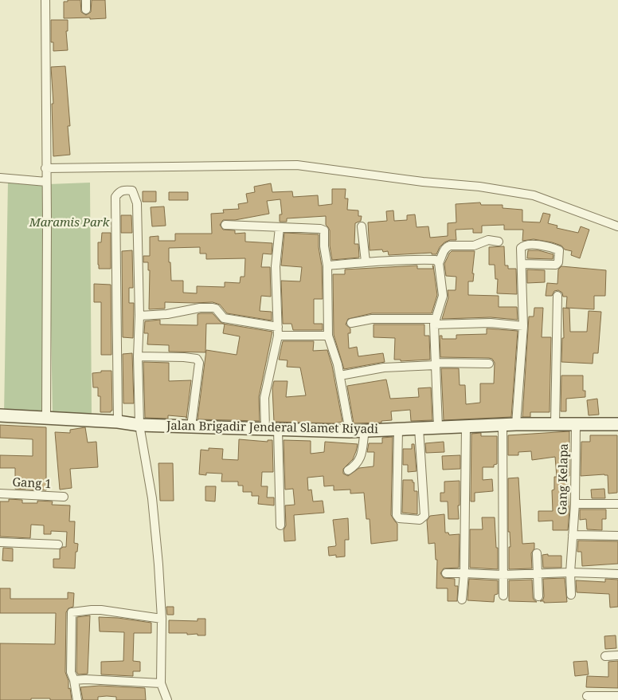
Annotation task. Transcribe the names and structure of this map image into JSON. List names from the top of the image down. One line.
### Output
{"streets":{"main road":["Jalan Brigadir Jenderal Slamet Riyadi"],"street":["Gang Kelapa","Gang 1"]},"crossings":[["Jalan Brigadir Jenderal Slamet Riyadi","Gang Kelapa"]],"parks":["Maramis Park"]}
